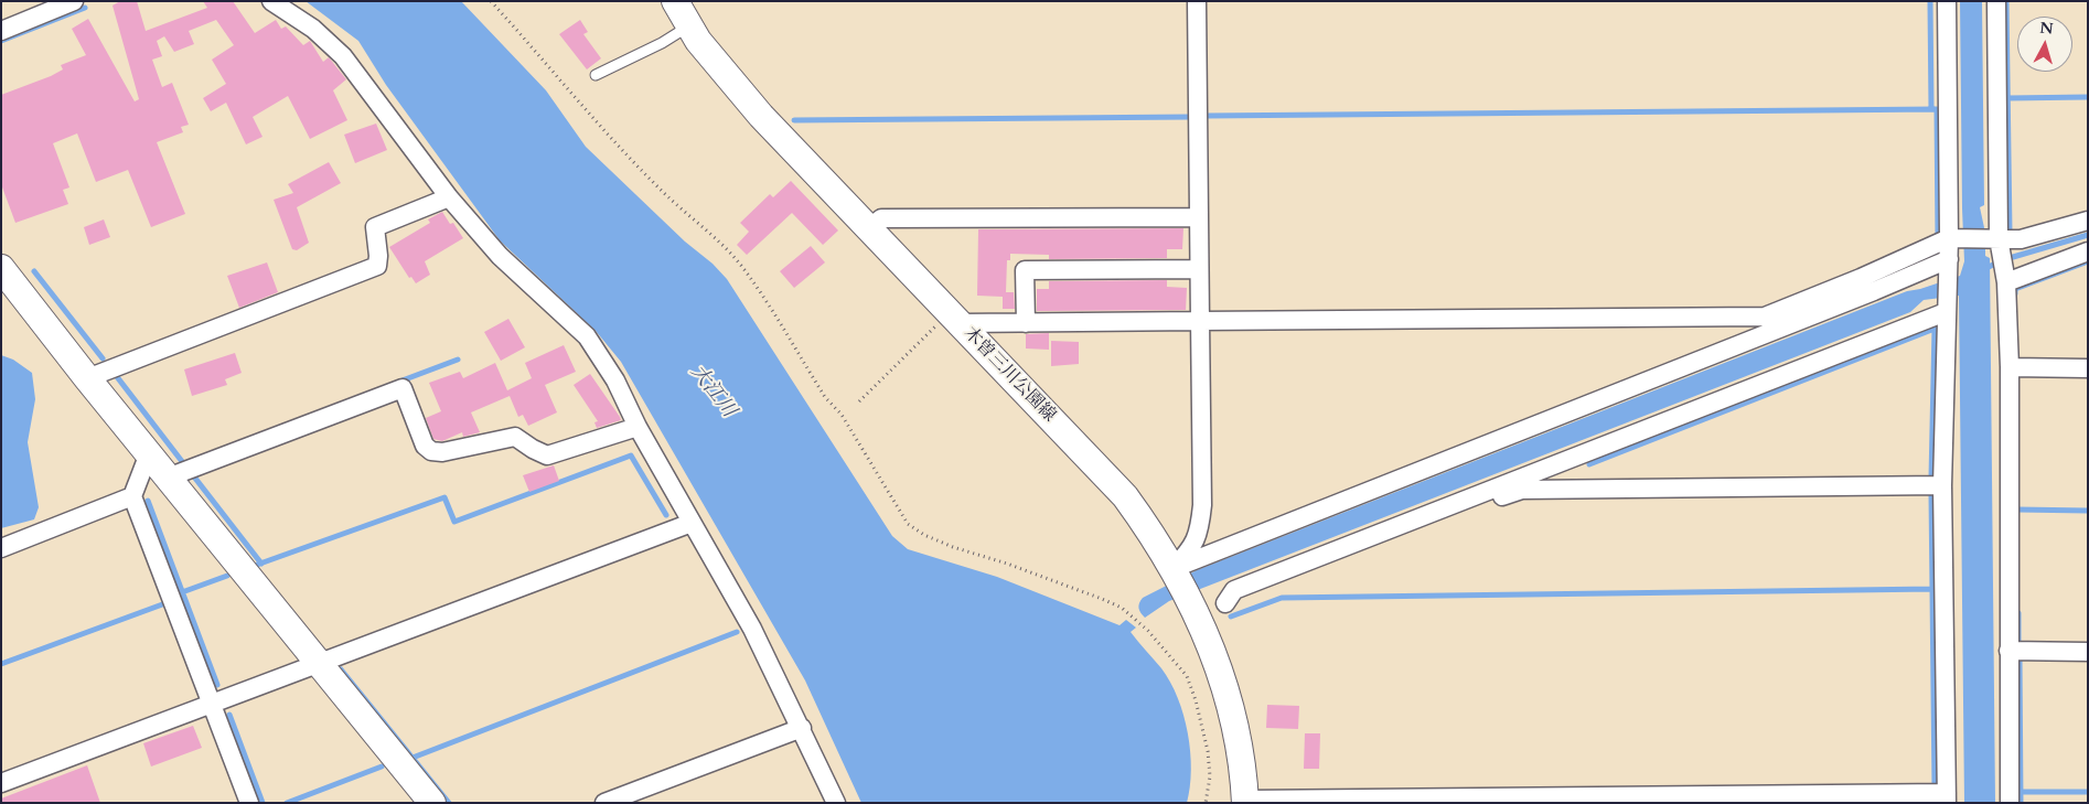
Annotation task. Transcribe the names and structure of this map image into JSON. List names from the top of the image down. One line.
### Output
{"streets":{"main road":["木曽三川公園線"]},"water":["大江川"],"north":"top"}
